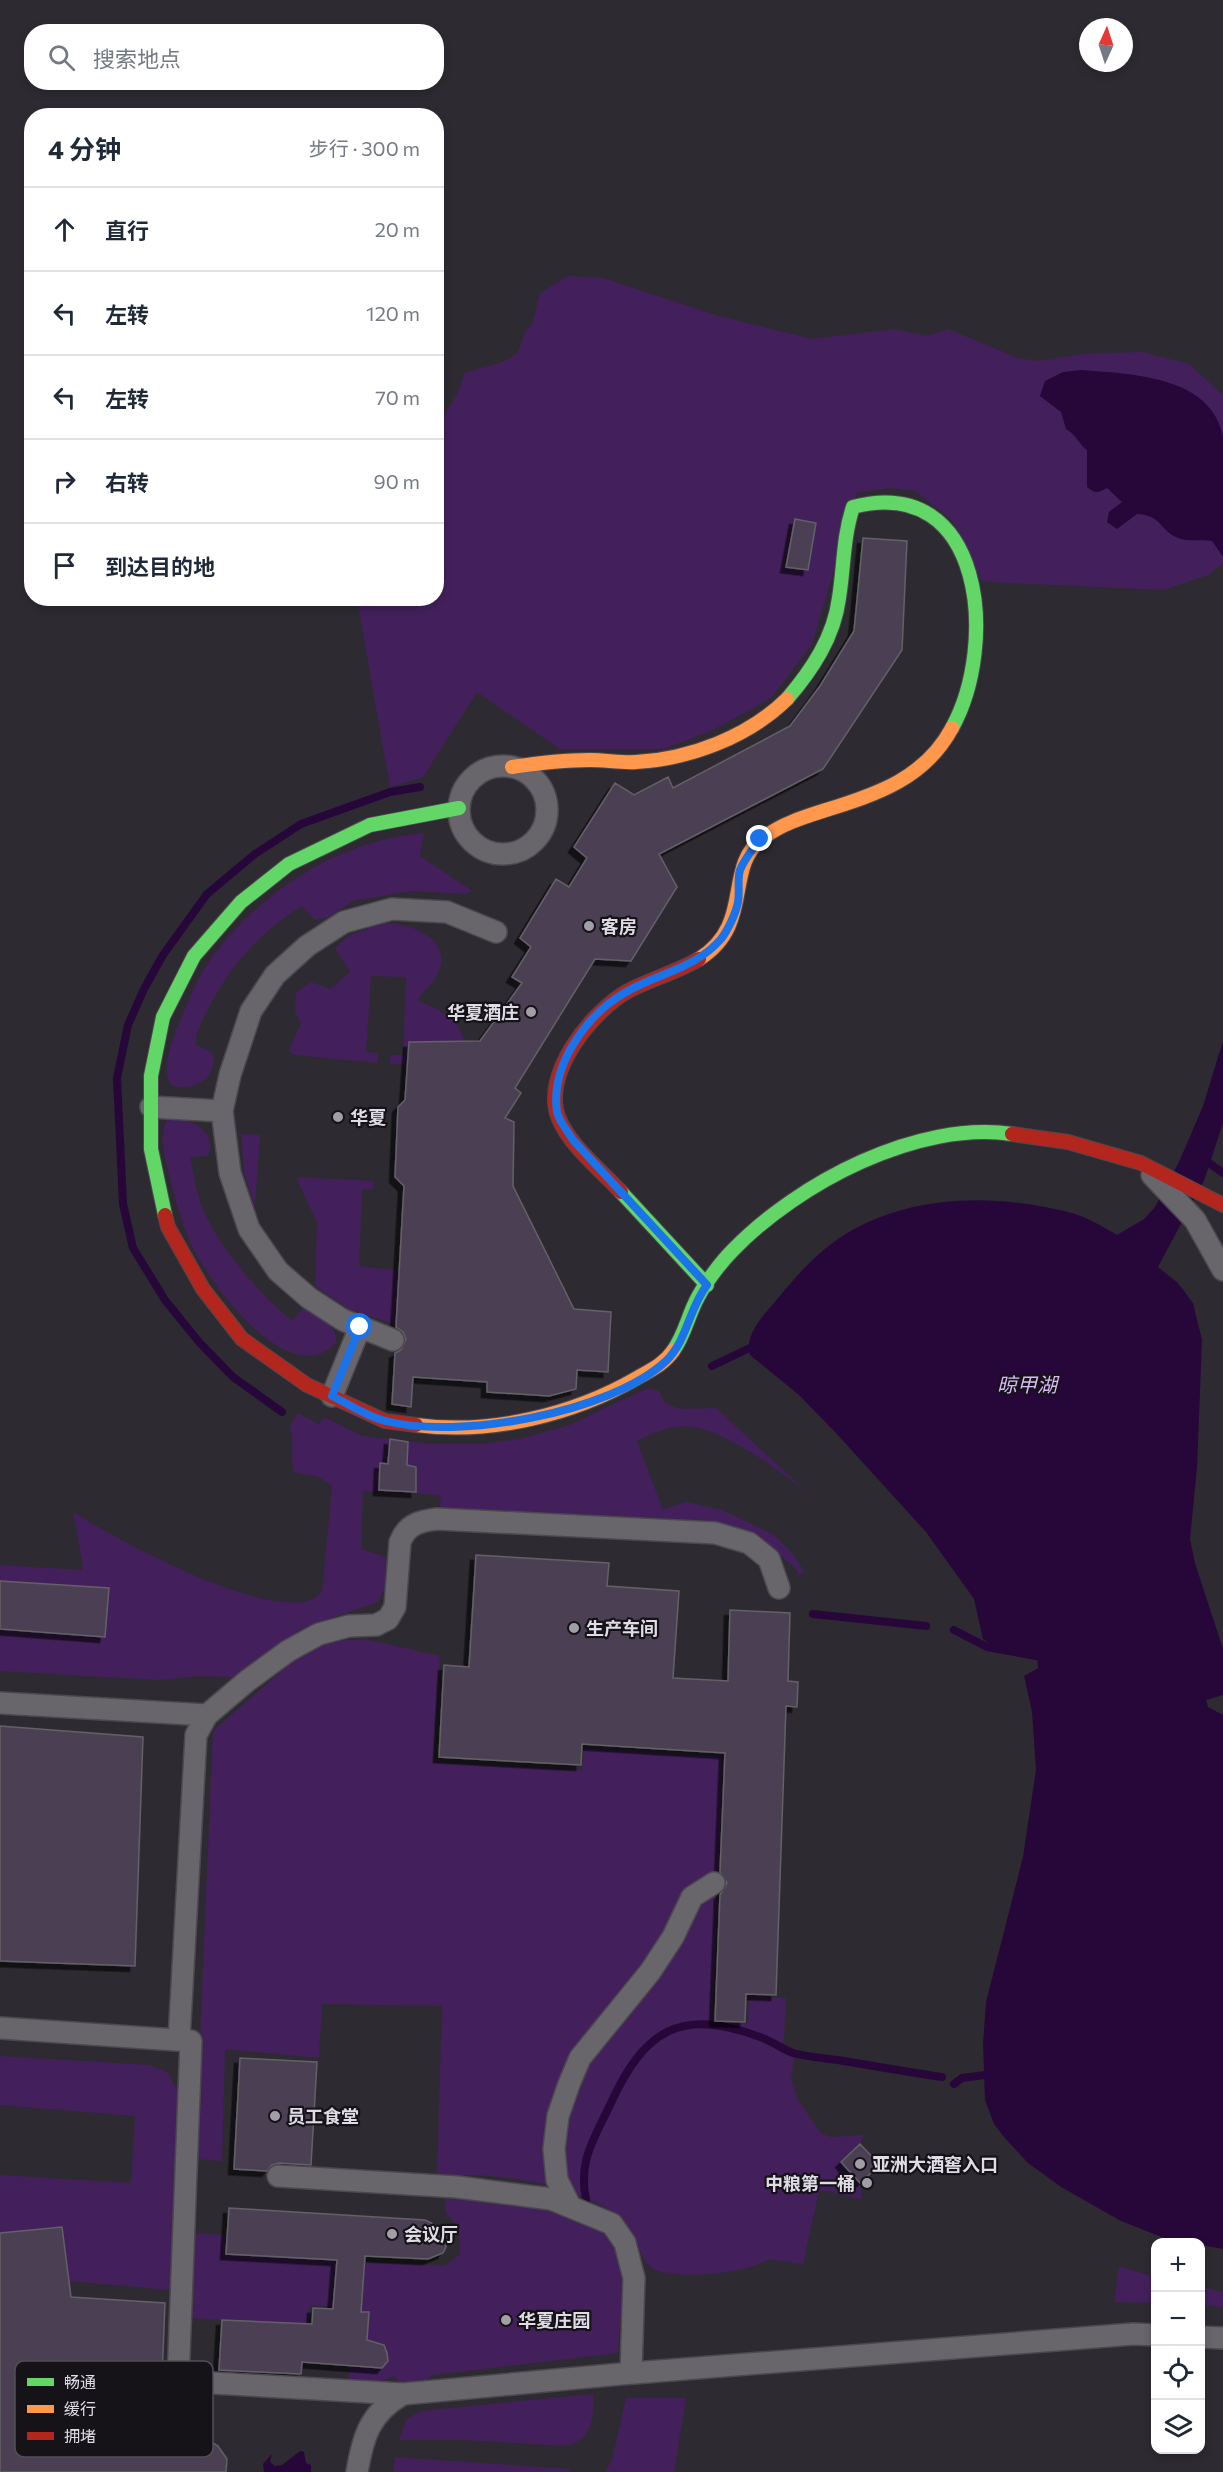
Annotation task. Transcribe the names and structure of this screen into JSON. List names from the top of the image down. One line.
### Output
{"water":["晾甲湖"],"places":["客房","华夏酒庄","华夏","生产车间","员工食堂","亚洲大酒窖入口","中粮第一桶","会议厅","华夏庄园"],"legend":["畅通","缓行","拥堵"],"north":"top","page":{"search":"搜索地点","heading":["4 分钟","步行 · 300 m"],"list":[["直行","20 m"],["左转","120 m"],["左转","70 m"],["右转","90 m"],"到达目的地"],"map_buttons":["+","−"]}}
